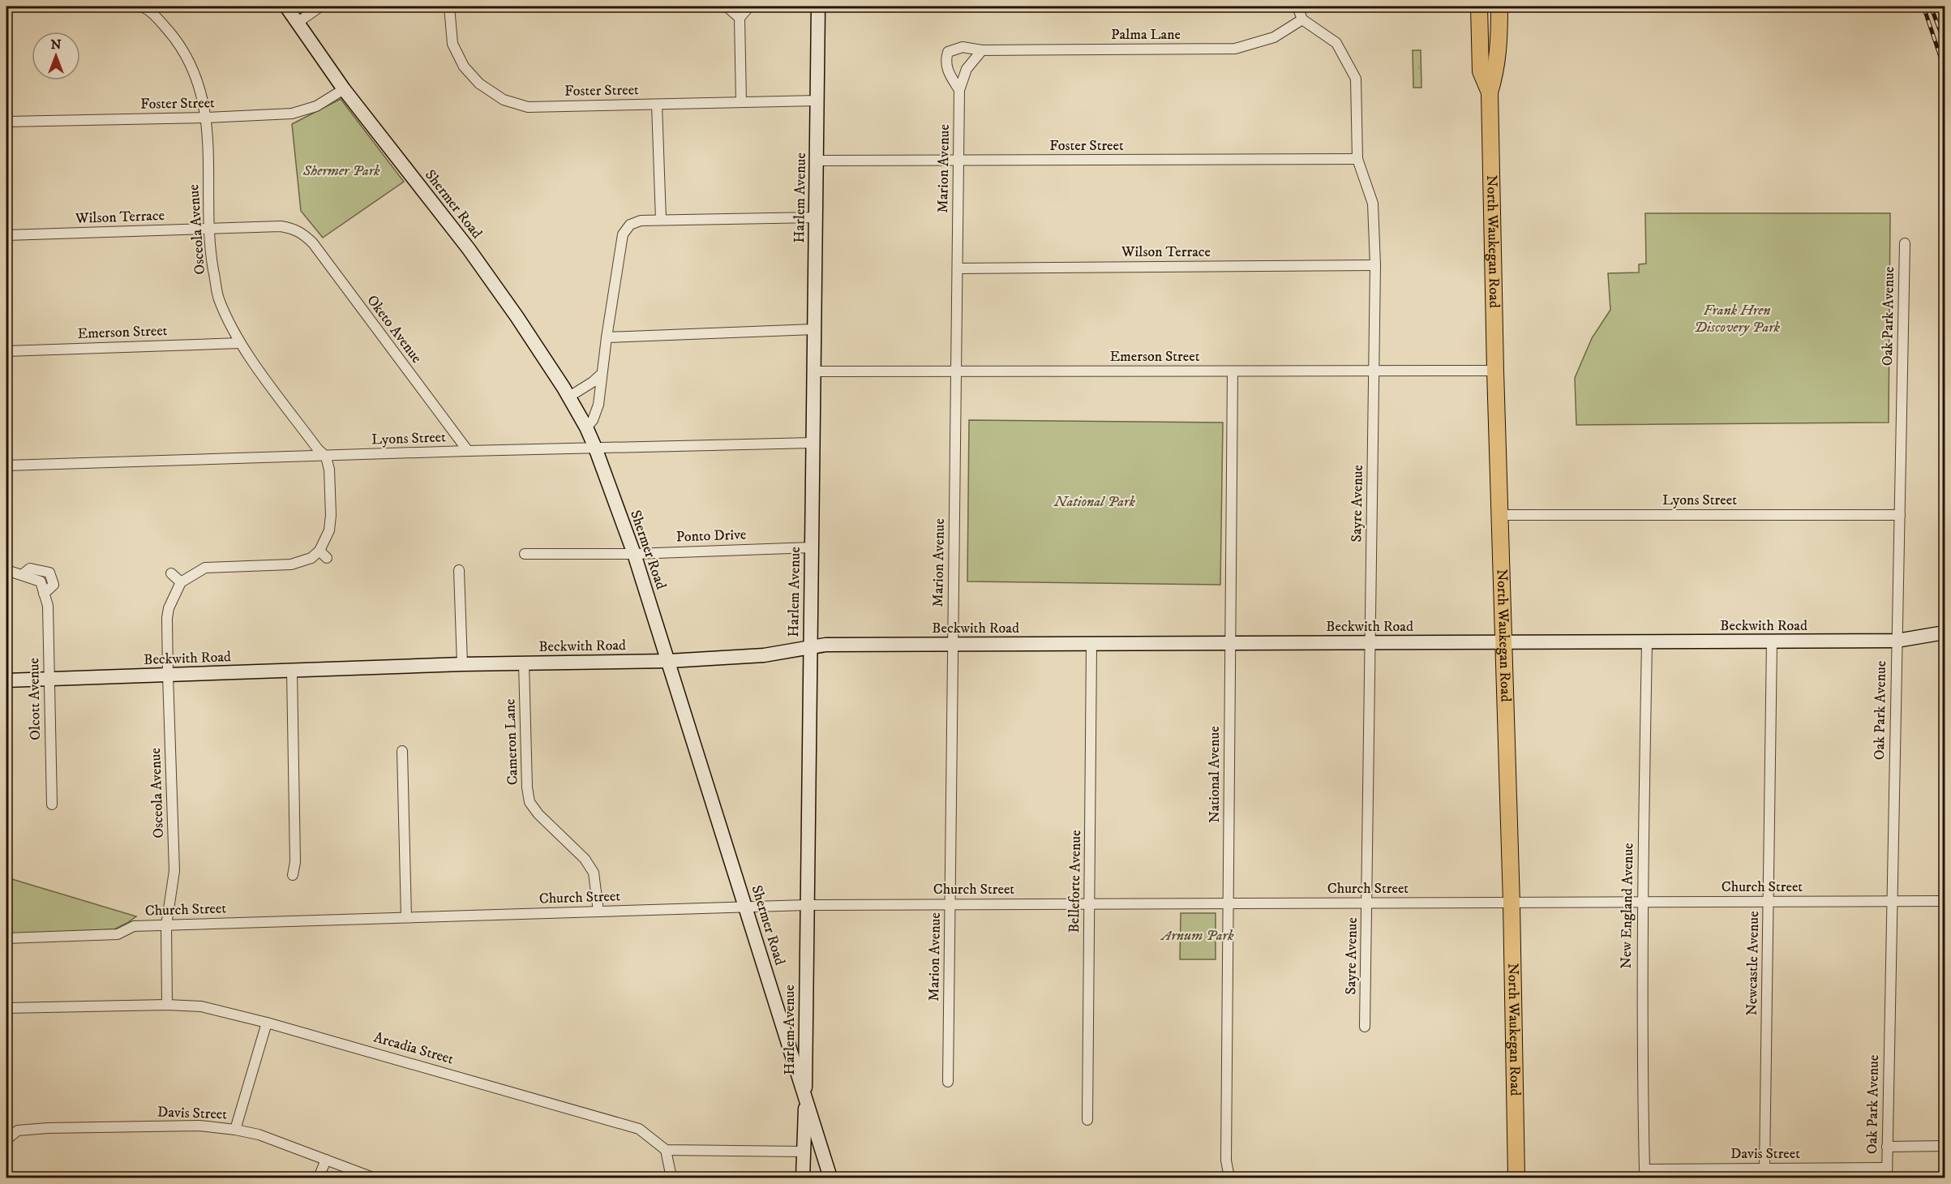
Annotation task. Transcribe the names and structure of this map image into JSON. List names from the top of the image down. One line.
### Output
{"streets":{"main road":["Harlem Avenue","Shermer Road","North Waukegan Road","Beckwith Road"],"street":["Palma Lane","Foster Street","Marion Avenue","Wilson Terrace","Osceola Avenue","Oak Park Avenue","Oketo Avenue","Emerson Street","Lyons Street","Sayre Avenue","Ponto Drive","Olcott Avenue","Cameron Lane","National Avenue","Belleforte Avenue","Church Street","New England Avenue","Newcastle Avenue","Arcadia Street","Davis Street"]},"crossings":[["Palma Lane","Marion Avenue"],["Palma Lane","Sayre Avenue"],["Foster Street","Marion Avenue"],["Foster Street","Harlem Avenue"],["Foster Street","Shermer Road"],["Foster Street","Osceola Avenue"],["Foster Street","Sayre Avenue"],["Marion Avenue","Wilson Terrace"],["Marion Avenue","Emerson Street"],["Marion Avenue","Beckwith Road"],["Marion Avenue","Church Street"],["Harlem Avenue","Shermer Road"],["Harlem Avenue","Emerson Street"],["Harlem Avenue","Lyons Street"],["Harlem Avenue","Ponto Drive"],["Harlem Avenue","Beckwith Road"],["Harlem Avenue","Church Street"],["Shermer Road","Lyons Street"],["Shermer Road","Ponto Drive"],["Shermer Road","Beckwith Road"],["Shermer Road","Church Street"],["Wilson Terrace","Osceola Avenue"],["Wilson Terrace","Oketo Avenue"],["Wilson Terrace","Sayre Avenue"],["Osceola Avenue","Emerson Street"],["Osceola Avenue","Lyons Street"],["Osceola Avenue","Beckwith Road"],["Osceola Avenue","Church Street"],["Osceola Avenue","Arcadia Street"],["North Waukegan Road","Emerson Street"],["North Waukegan Road","Lyons Street"],["North Waukegan Road","Beckwith Road"],["North Waukegan Road","Church Street"],["Oak Park Avenue","Lyons Street"],["Oak Park Avenue","Beckwith Road"],["Oak Park Avenue","Church Street"],["Oak Park Avenue","Davis Street"],["Oketo Avenue","Lyons Street"],["Emerson Street","Sayre Avenue"],["Emerson Street","National Avenue"],["Sayre Avenue","Beckwith Road"],["Sayre Avenue","Church Street"],["Beckwith Road","Olcott Avenue"],["Beckwith Road","Cameron Lane"],["Beckwith Road","National Avenue"],["Beckwith Road","Belleforte Avenue"],["Beckwith Road","New England Avenue"],["Beckwith Road","Newcastle Avenue"],["Cameron Lane","Church Street"],["National Avenue","Church Street"],["Belleforte Avenue","Church Street"],["Church Street","New England Avenue"],["Church Street","Newcastle Avenue"],["New England Avenue","Davis Street"],["Newcastle Avenue","Davis Street"]],"parks":["Shermer Park","Frank Hren Discovery Park","National Park","Arnum Park"],"north":"top"}
